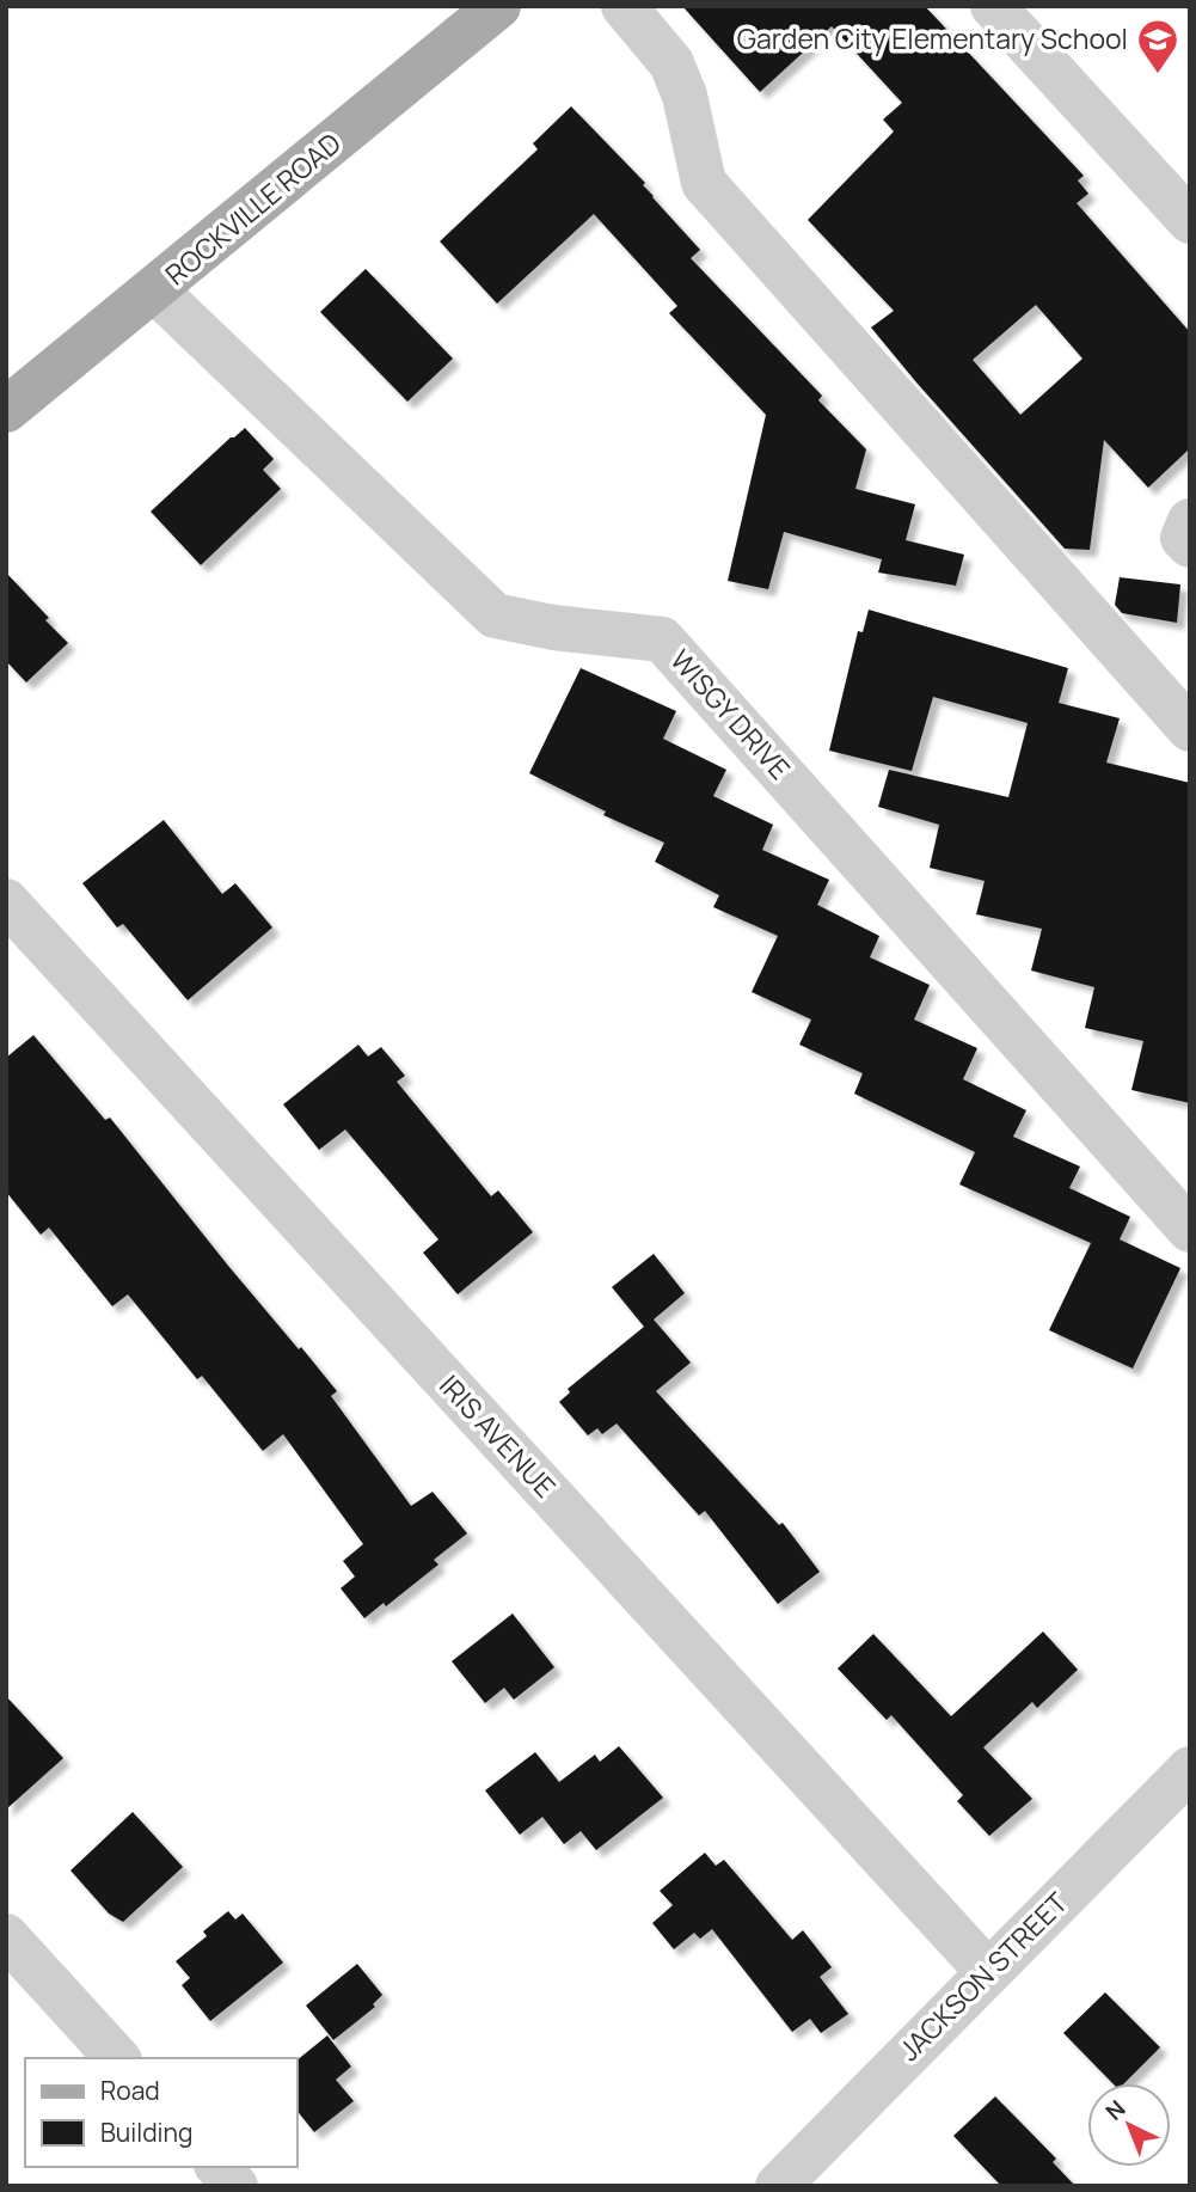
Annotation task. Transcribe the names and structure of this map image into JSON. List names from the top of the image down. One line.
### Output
{"streets":{"main road":["ROCKVILLE ROAD"],"street":["WISGY DRIVE","IRIS AVENUE","JACKSON STREET"]},"crossings":[["ROCKVILLE ROAD","WISGY DRIVE"],["IRIS AVENUE","JACKSON STREET"]],"places":{"school or university":["Garden City Elementary School"]},"legend":["Road","Building"],"north":"top left"}
